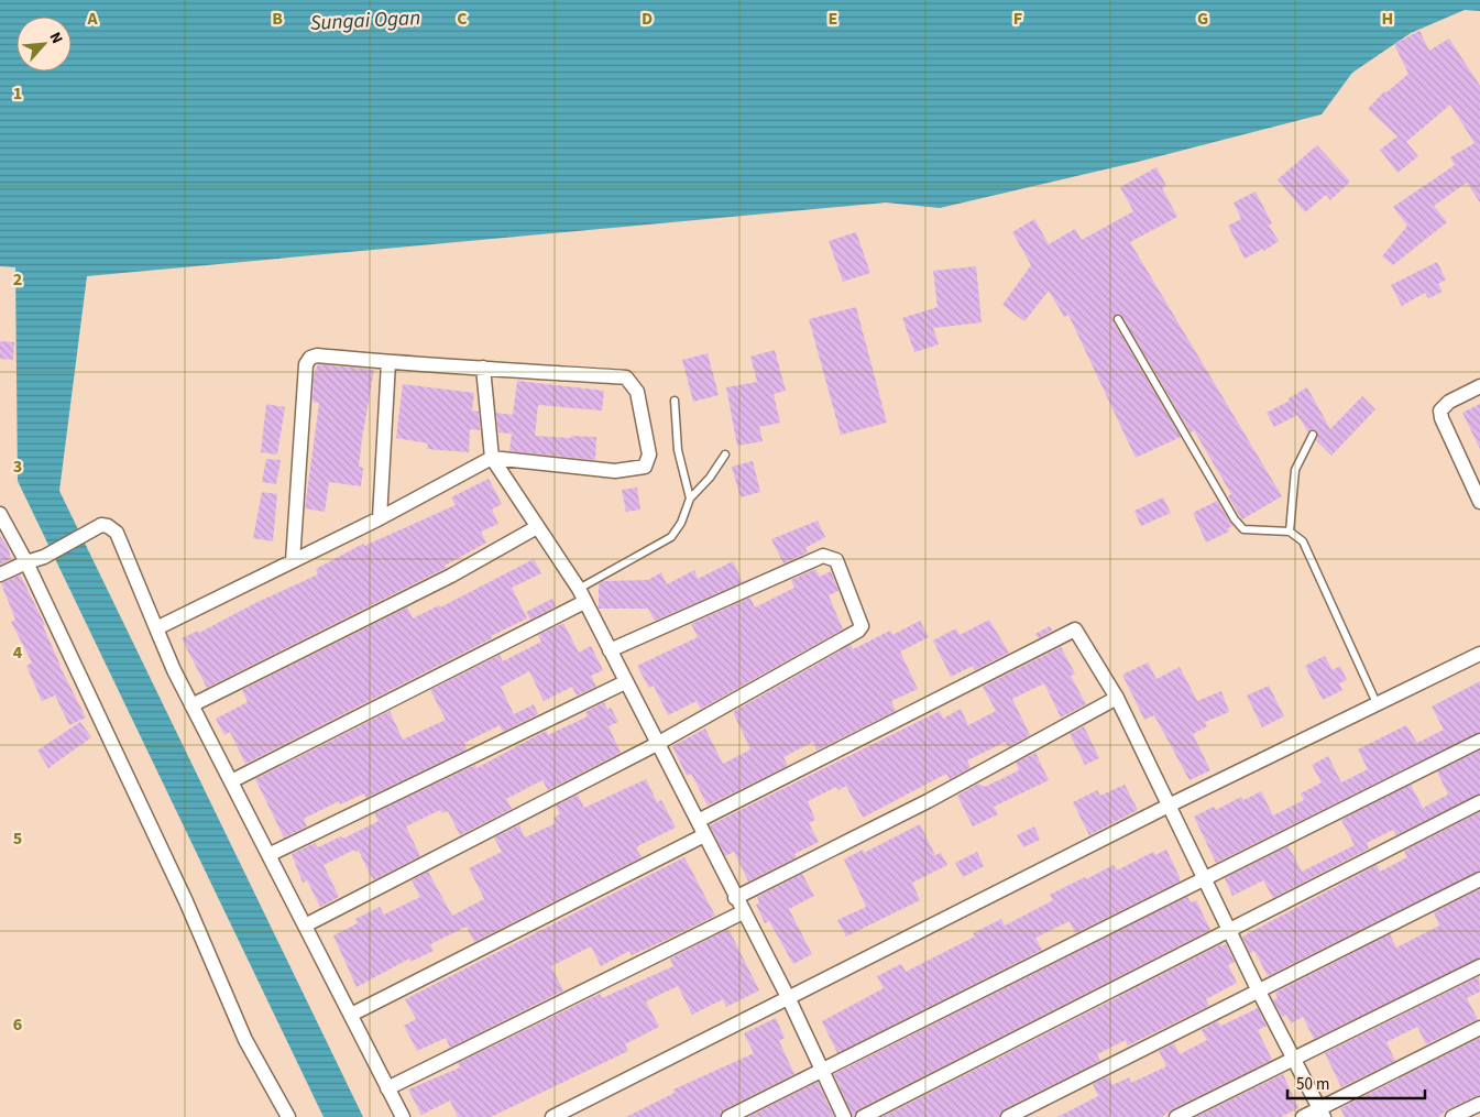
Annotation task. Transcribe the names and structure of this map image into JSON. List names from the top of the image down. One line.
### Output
{"water":["Sungai Ogan"],"scale_bar":"50 m","north":"top right","grid":{"columns":["A","B","C","D","E","F","G","H"],"rows":["1","2","3","4","5","6"]}}
